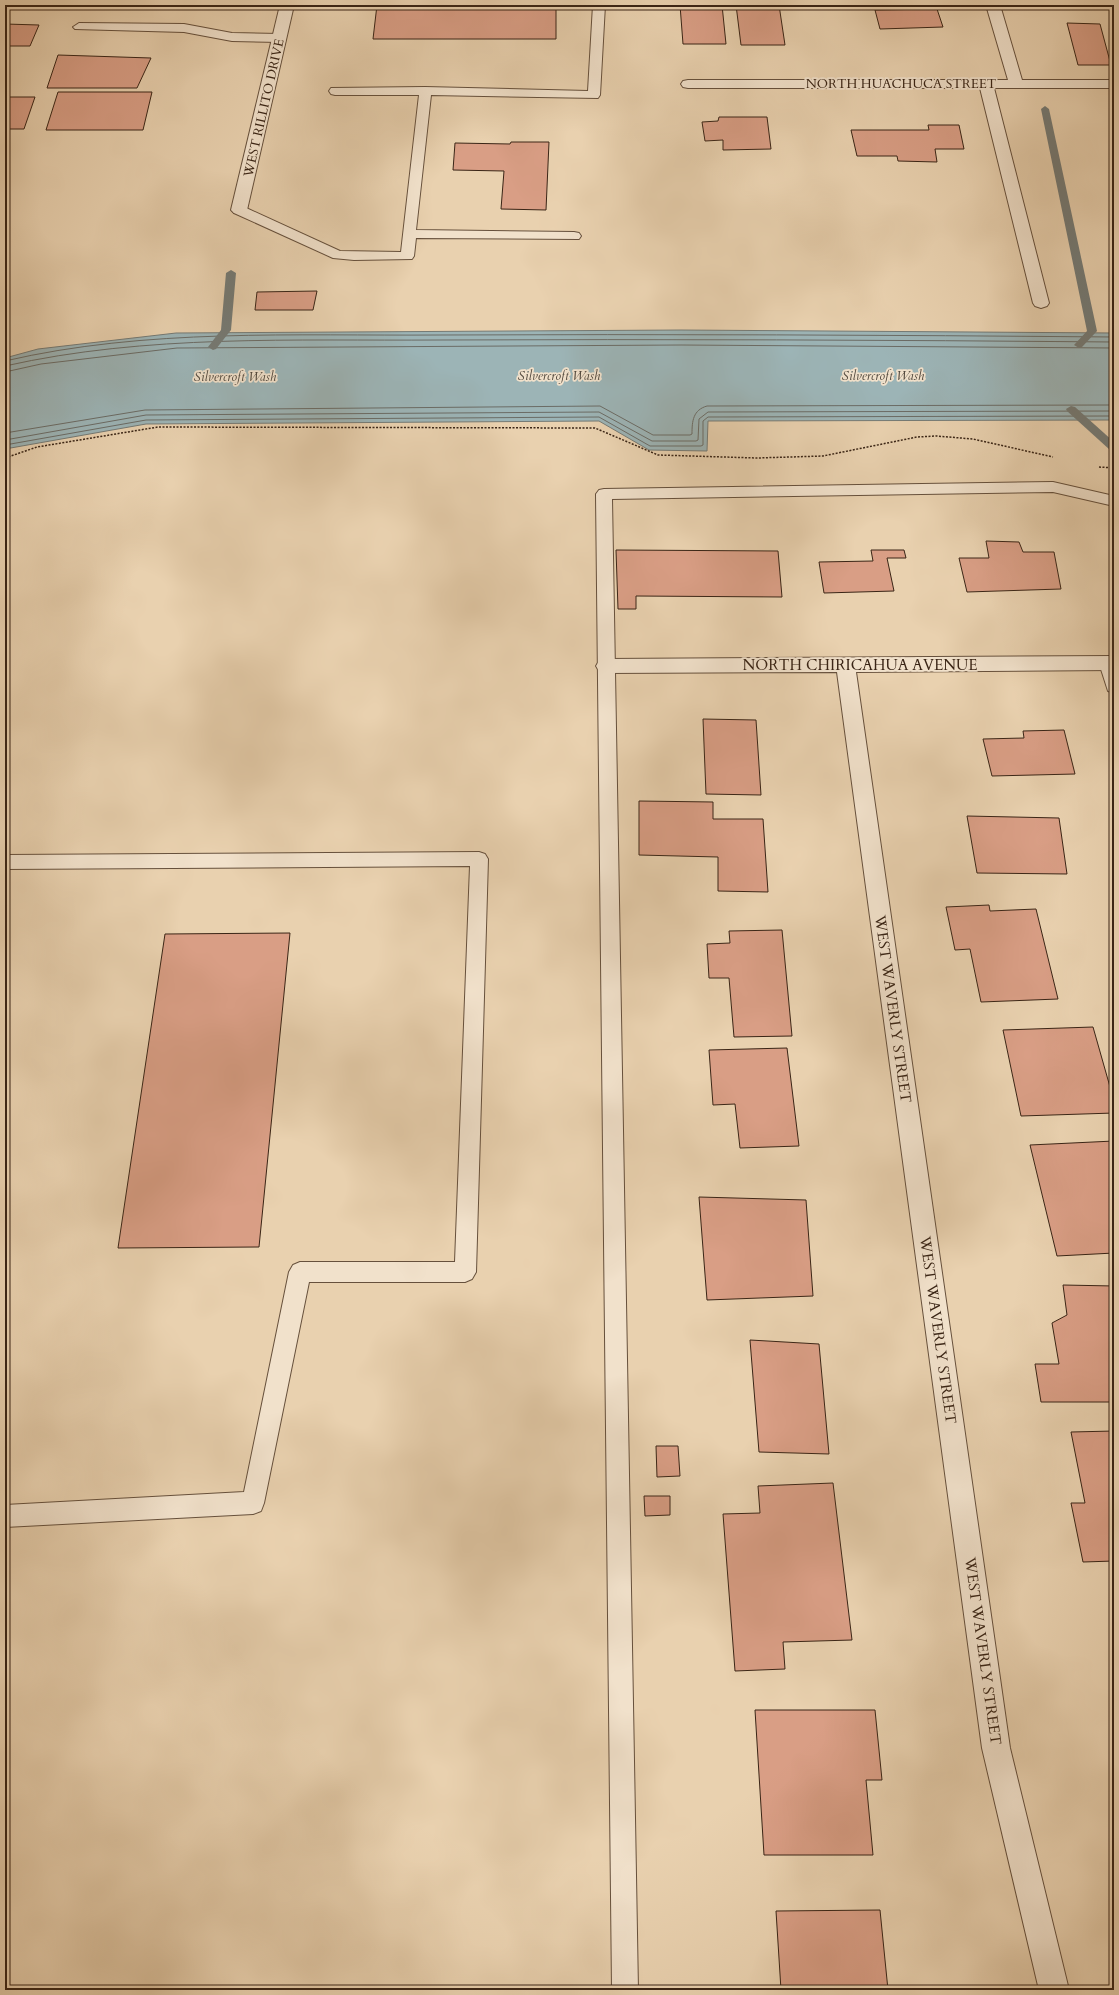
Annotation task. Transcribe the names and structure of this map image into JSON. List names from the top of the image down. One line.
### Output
{"streets":{"street":["NORTH HUACHUCA STREET","WEST RILLITO DRIVE","NORTH CHIRICAHUA AVENUE","WEST WAVERLY STREET"]},"crossings":[["NORTH CHIRICAHUA AVENUE","WEST WAVERLY STREET"]],"water":["Silvercroft Wash"]}
